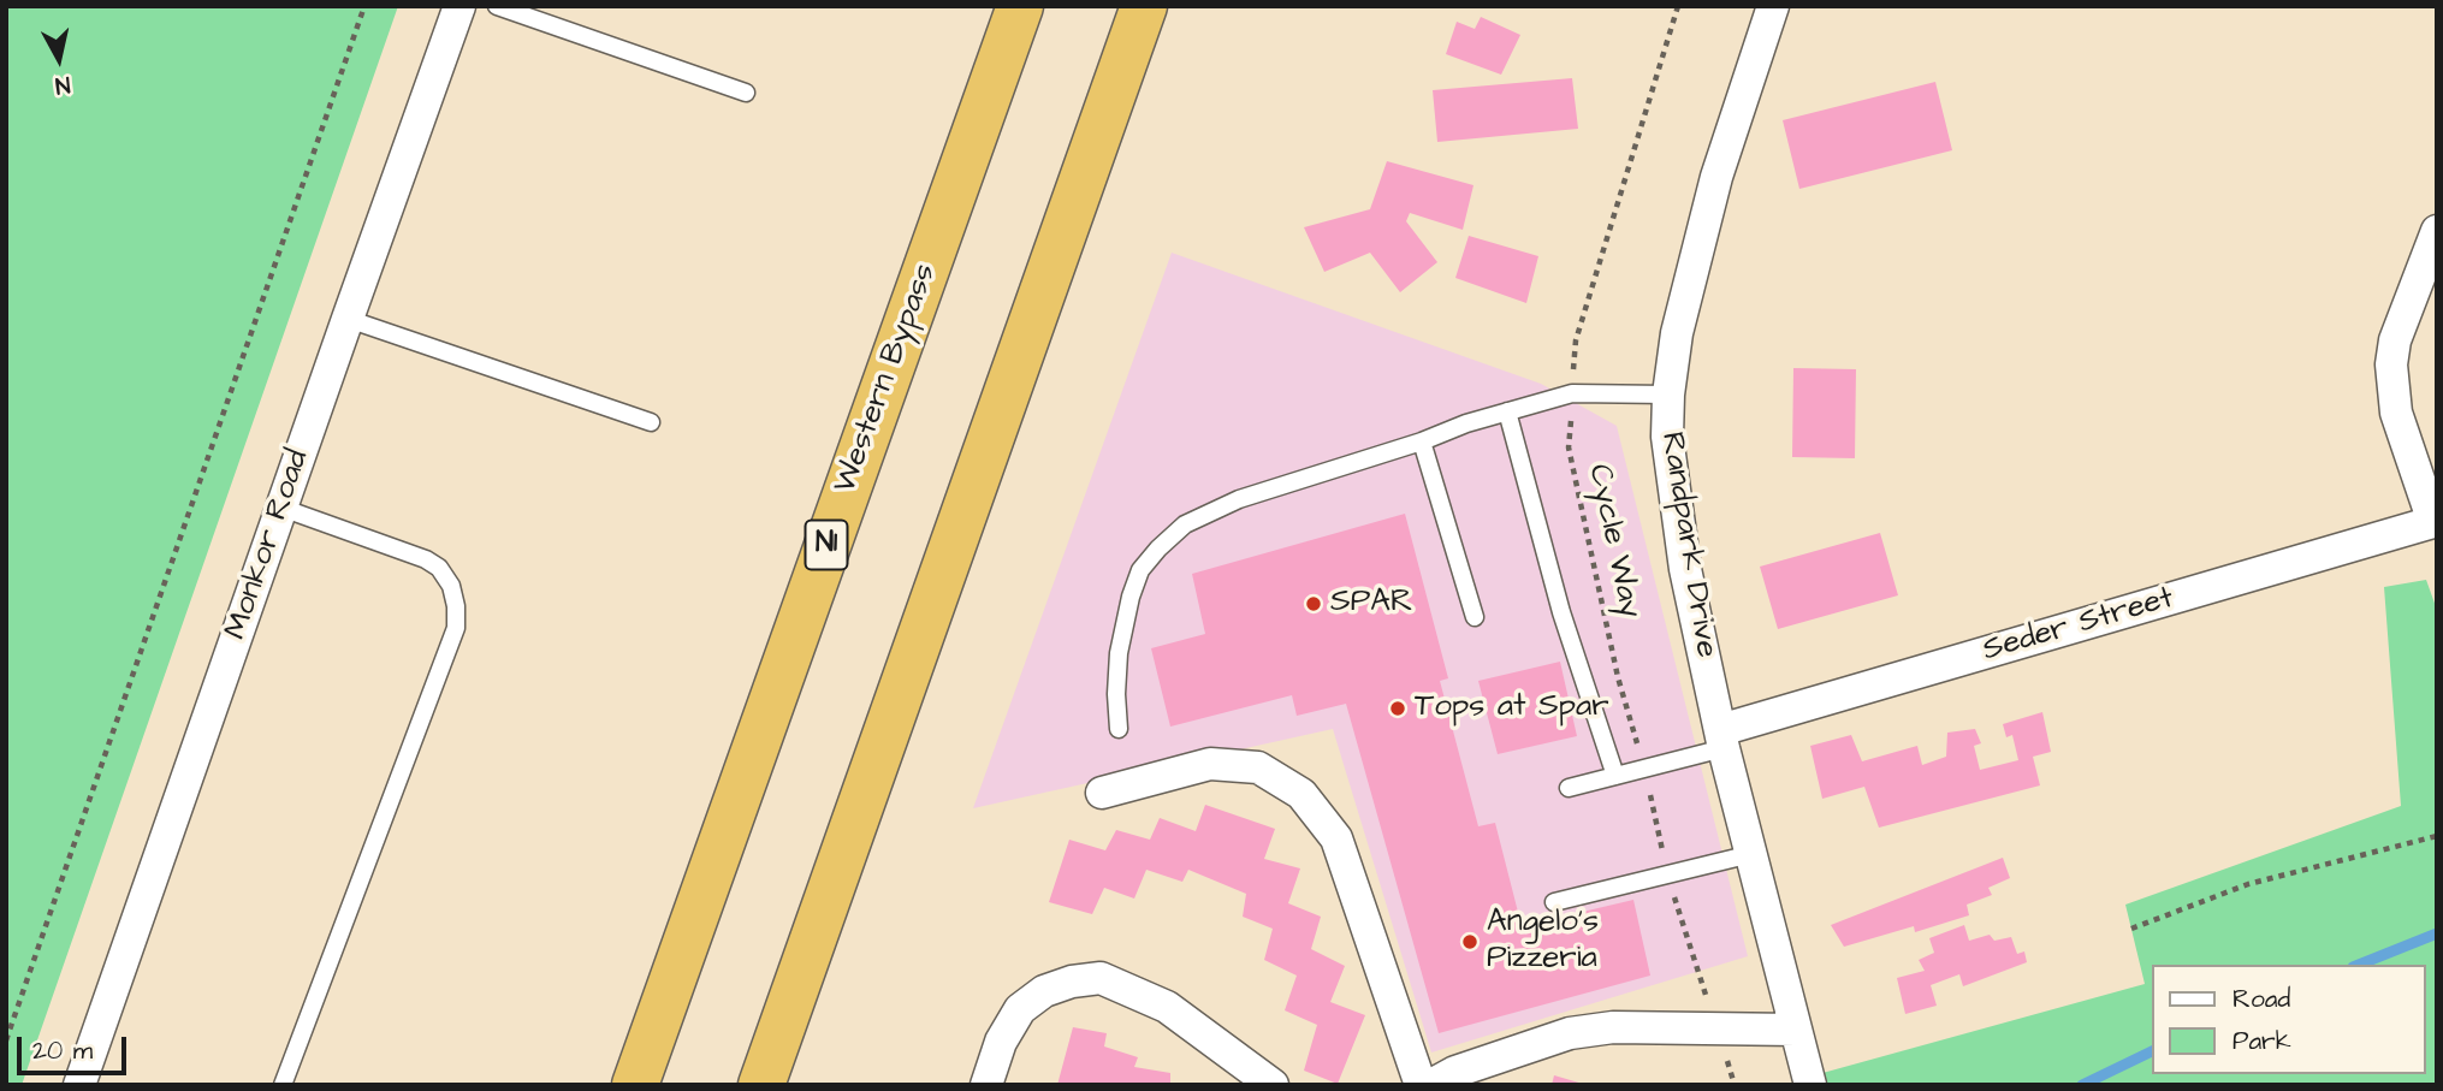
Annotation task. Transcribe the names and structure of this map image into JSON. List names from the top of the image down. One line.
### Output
{"streets":{"highway":["Western Bypass","N1"],"street":["Monkor Road","Randpark Drive","Seder Street"],"path":["Cycle Way"]},"crossings":[["Randpark Drive","Seder Street"]],"places":["SPAR","Tops at Spar","Angelo's Pizzeria"],"legend":["Road","Park"],"scale_bar":"20 m","north":"bottom"}
